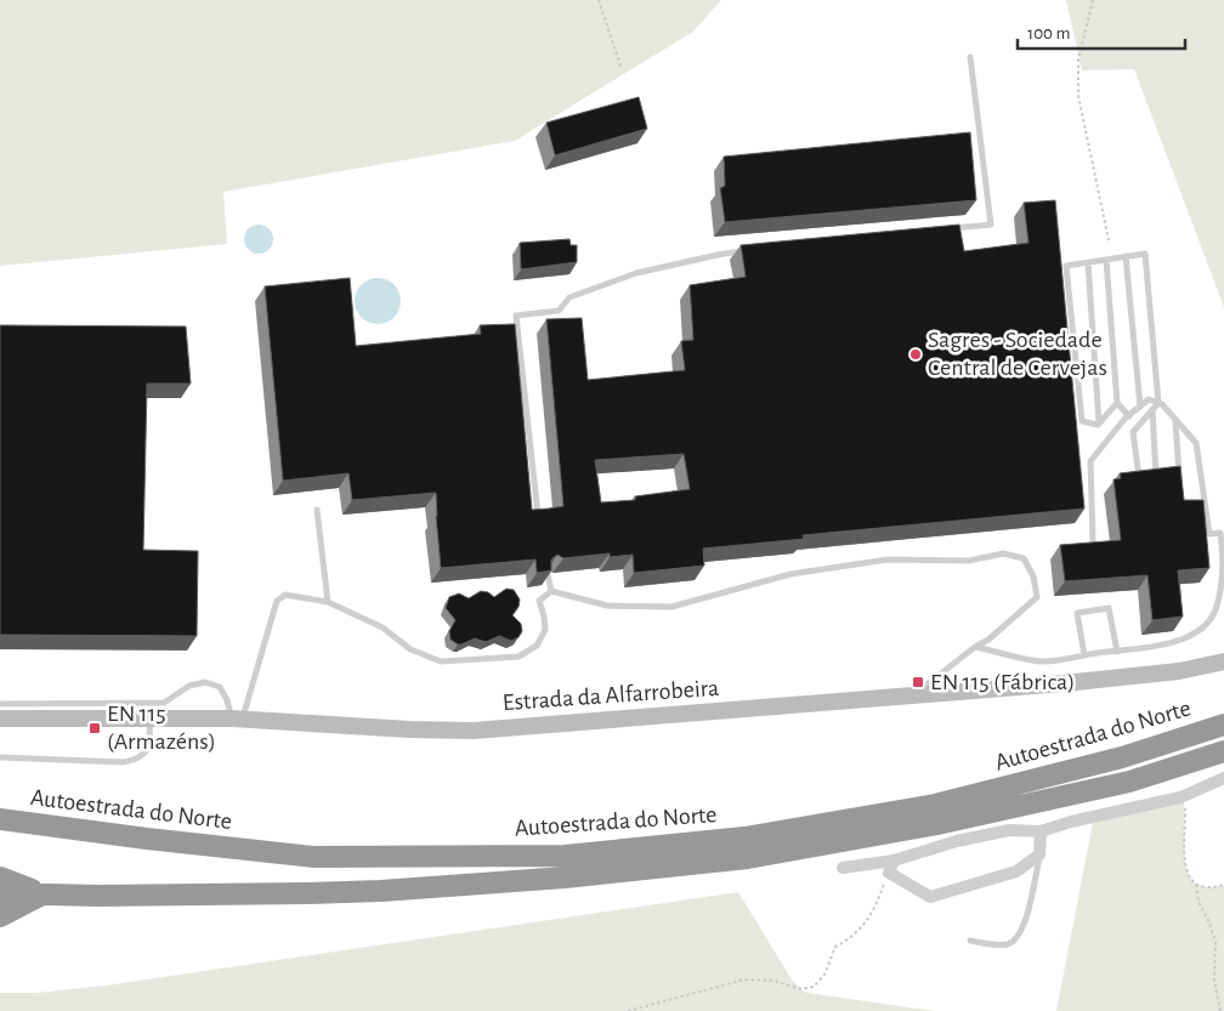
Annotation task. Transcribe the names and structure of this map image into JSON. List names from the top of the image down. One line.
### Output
{"streets":{"highway":["Autoestrada do Norte"],"main road":["Estrada da Alfarrobeira"]},"places":{"other":["Sagres - Sociedade Central de Cervejas"],"transit":["EN 115 (Fábrica)","EN 115 (Armazéns)"]},"scale_bar":"100 m"}
